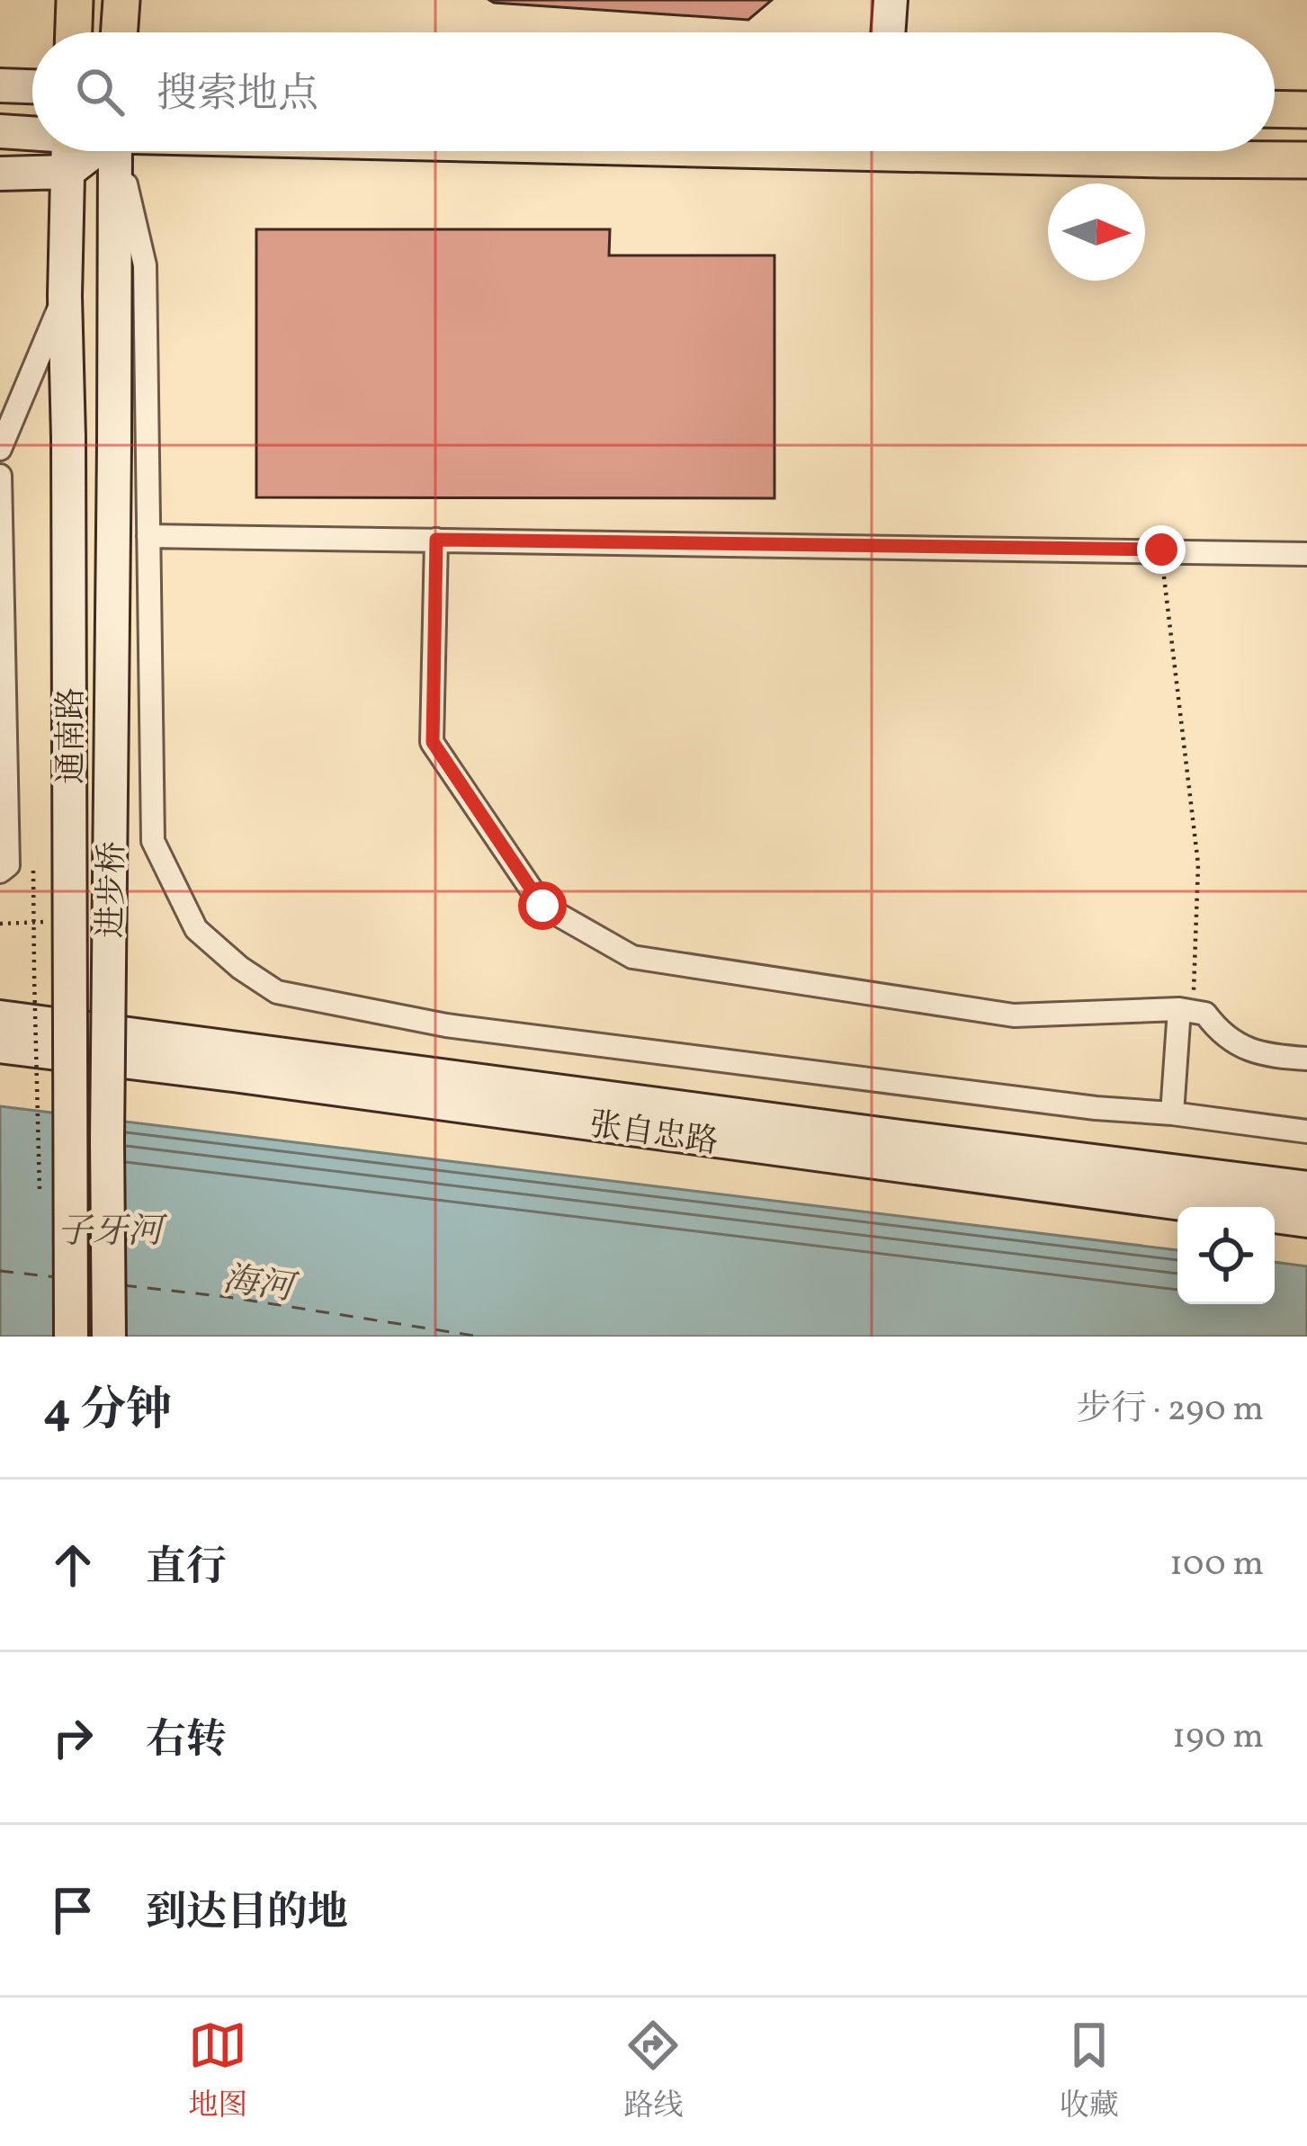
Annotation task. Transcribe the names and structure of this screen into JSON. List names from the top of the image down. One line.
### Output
{"streets":{"street":["通南路","进步桥","张自忠路"]},"water":["子牙河","海河"],"north":"right","page":{"search":"搜索地点","heading":["4 分钟","步行 · 290 m"],"list":[["直行","100 m"],["右转","190 m"],"到达目的地"],"nav":["地图","路线","收藏"]}}
